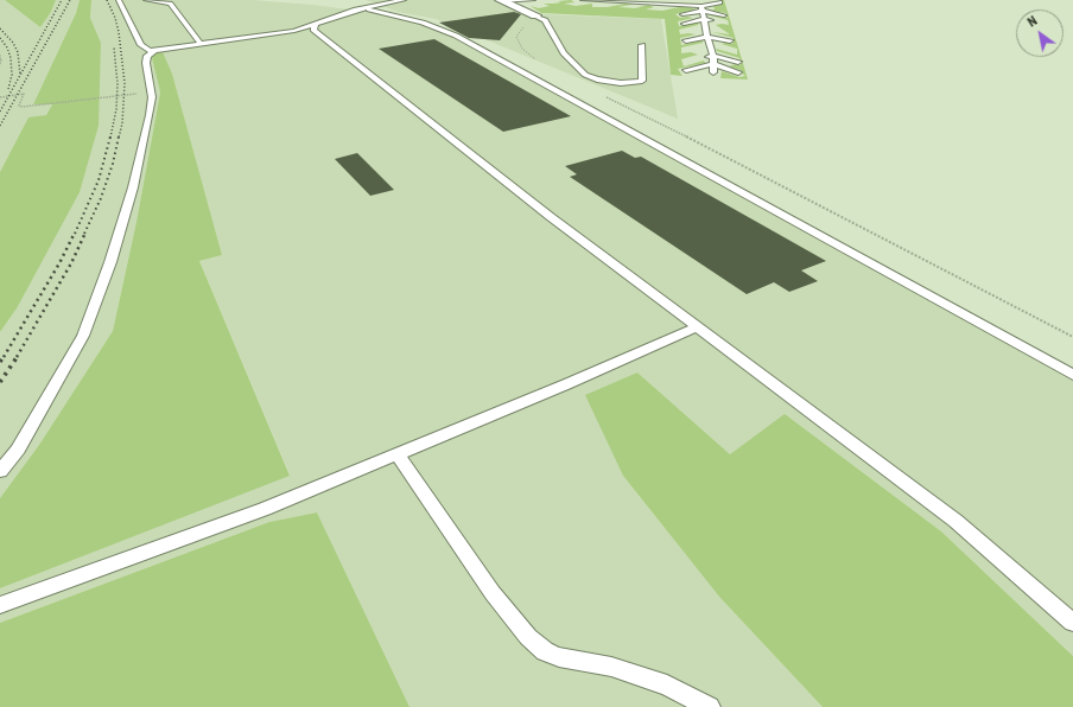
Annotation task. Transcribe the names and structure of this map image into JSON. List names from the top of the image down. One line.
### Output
{"north":"top left"}
